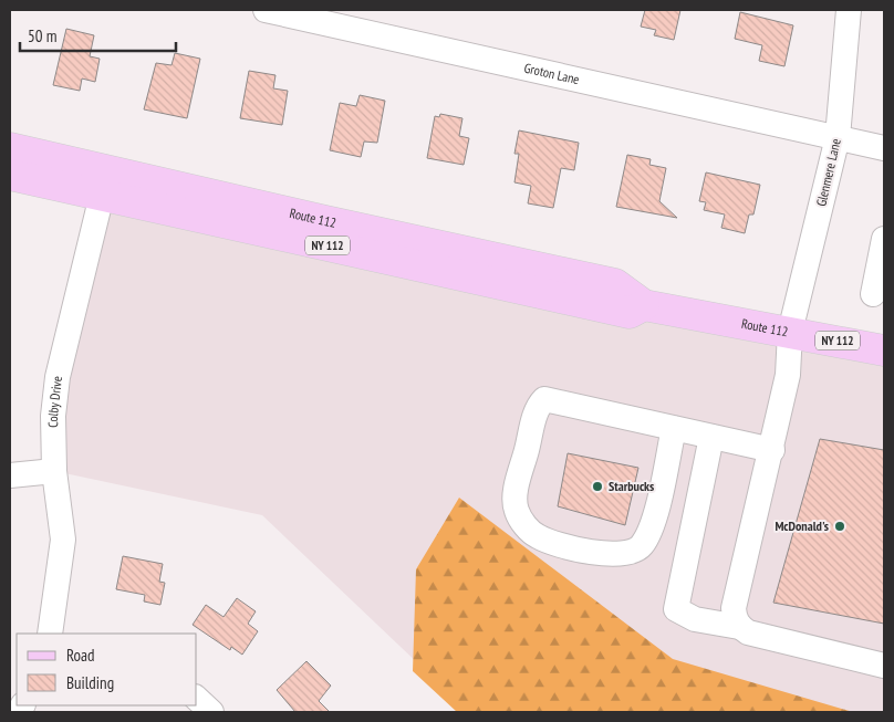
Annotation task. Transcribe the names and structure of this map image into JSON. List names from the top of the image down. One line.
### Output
{"streets":{"main road":["Route 112","NY 112"],"street":["Groton Lane","Glenmere Lane","Colby Drive"]},"crossings":[["Groton Lane","Glenmere Lane"],["Glenmere Lane","Route 112"],["Route 112","Colby Drive"]],"places":["Starbucks","McDonald's"],"legend":["Road","Building"],"scale_bar":"50 m"}
